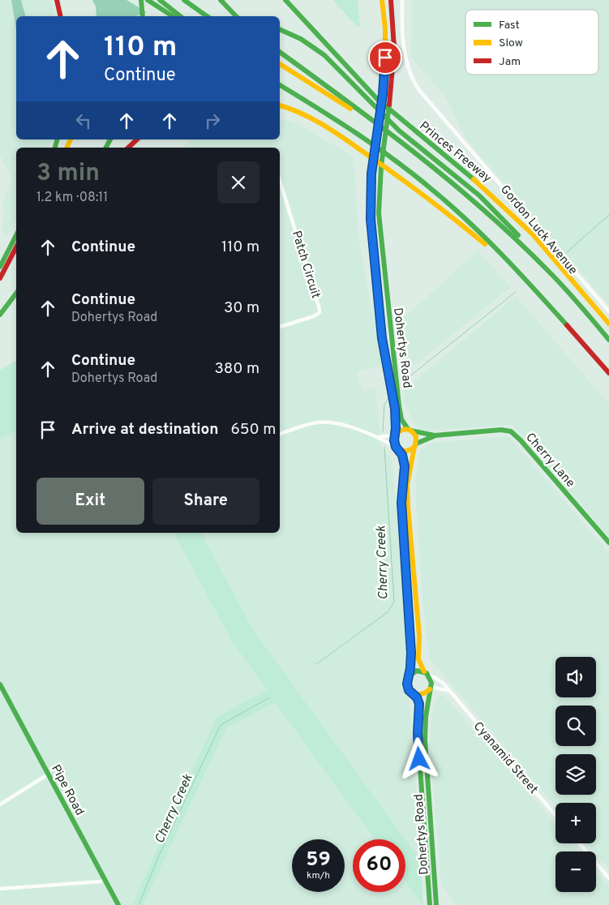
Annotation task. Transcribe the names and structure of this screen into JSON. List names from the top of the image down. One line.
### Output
{"streets":{"main road":["Princes Freeway","Dohertys Road","Cherry Lane","Pipe Road"],"street":["Gordon Luck Avenue","Patch Circuit","Cyanamid Street"]},"crossings":[["Dohertys Road","Cherry Lane"],["Dohertys Road","Cyanamid Street"]],"water":["Cherry Creek"],"legend":["Fast","Slow","Jam"],"page":{"turn":["110 m","Continue"],"heading":["3 min","1.2 km · 08:11"],"list":[{"name":"Continue","value":"110 m"},{"name":"Continue","note":"Dohertys Road","value":"30 m"},{"name":"Continue","note":"Dohertys Road","value":"380 m"},{"name":"Arrive at destination","value":"650 m"}],"buttons":["Exit","Share"],"map_buttons":["+","−"],"speed":"59 km/h","limit":"60"}}
